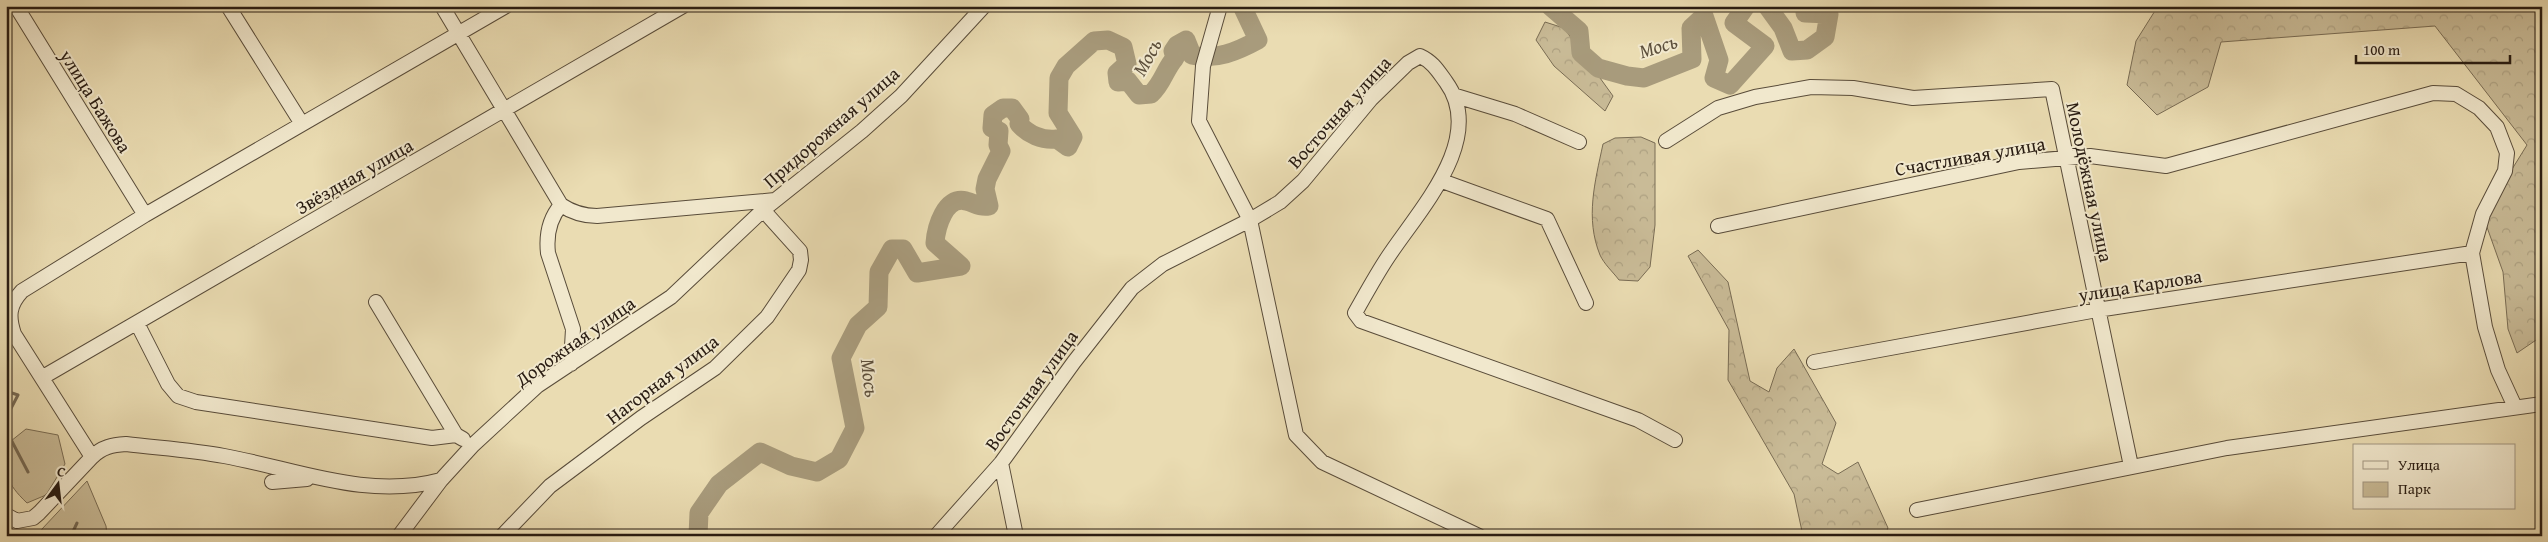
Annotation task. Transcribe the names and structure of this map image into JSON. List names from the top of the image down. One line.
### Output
{"streets":{"street":["улица Бажова","Восточная улица","Придорожная улица","Счастливая улица","Звёздная улица","Молодёжная улица","улица Карлова","Дорожная улица","Нагорная улица"]},"crossings":[["Придорожная улица","Дорожная улица"],["Придорожная улица","Нагорная улица"],["Счастливая улица","Молодёжная улица"],["Счастливая улица","улица Карлова"],["Молодёжная улица","улица Карлова"],["Дорожная улица","Нагорная улица"]],"water":["Мось"],"legend":["Улица","Парк"],"scale_bar":"100 m","north":"top"}
